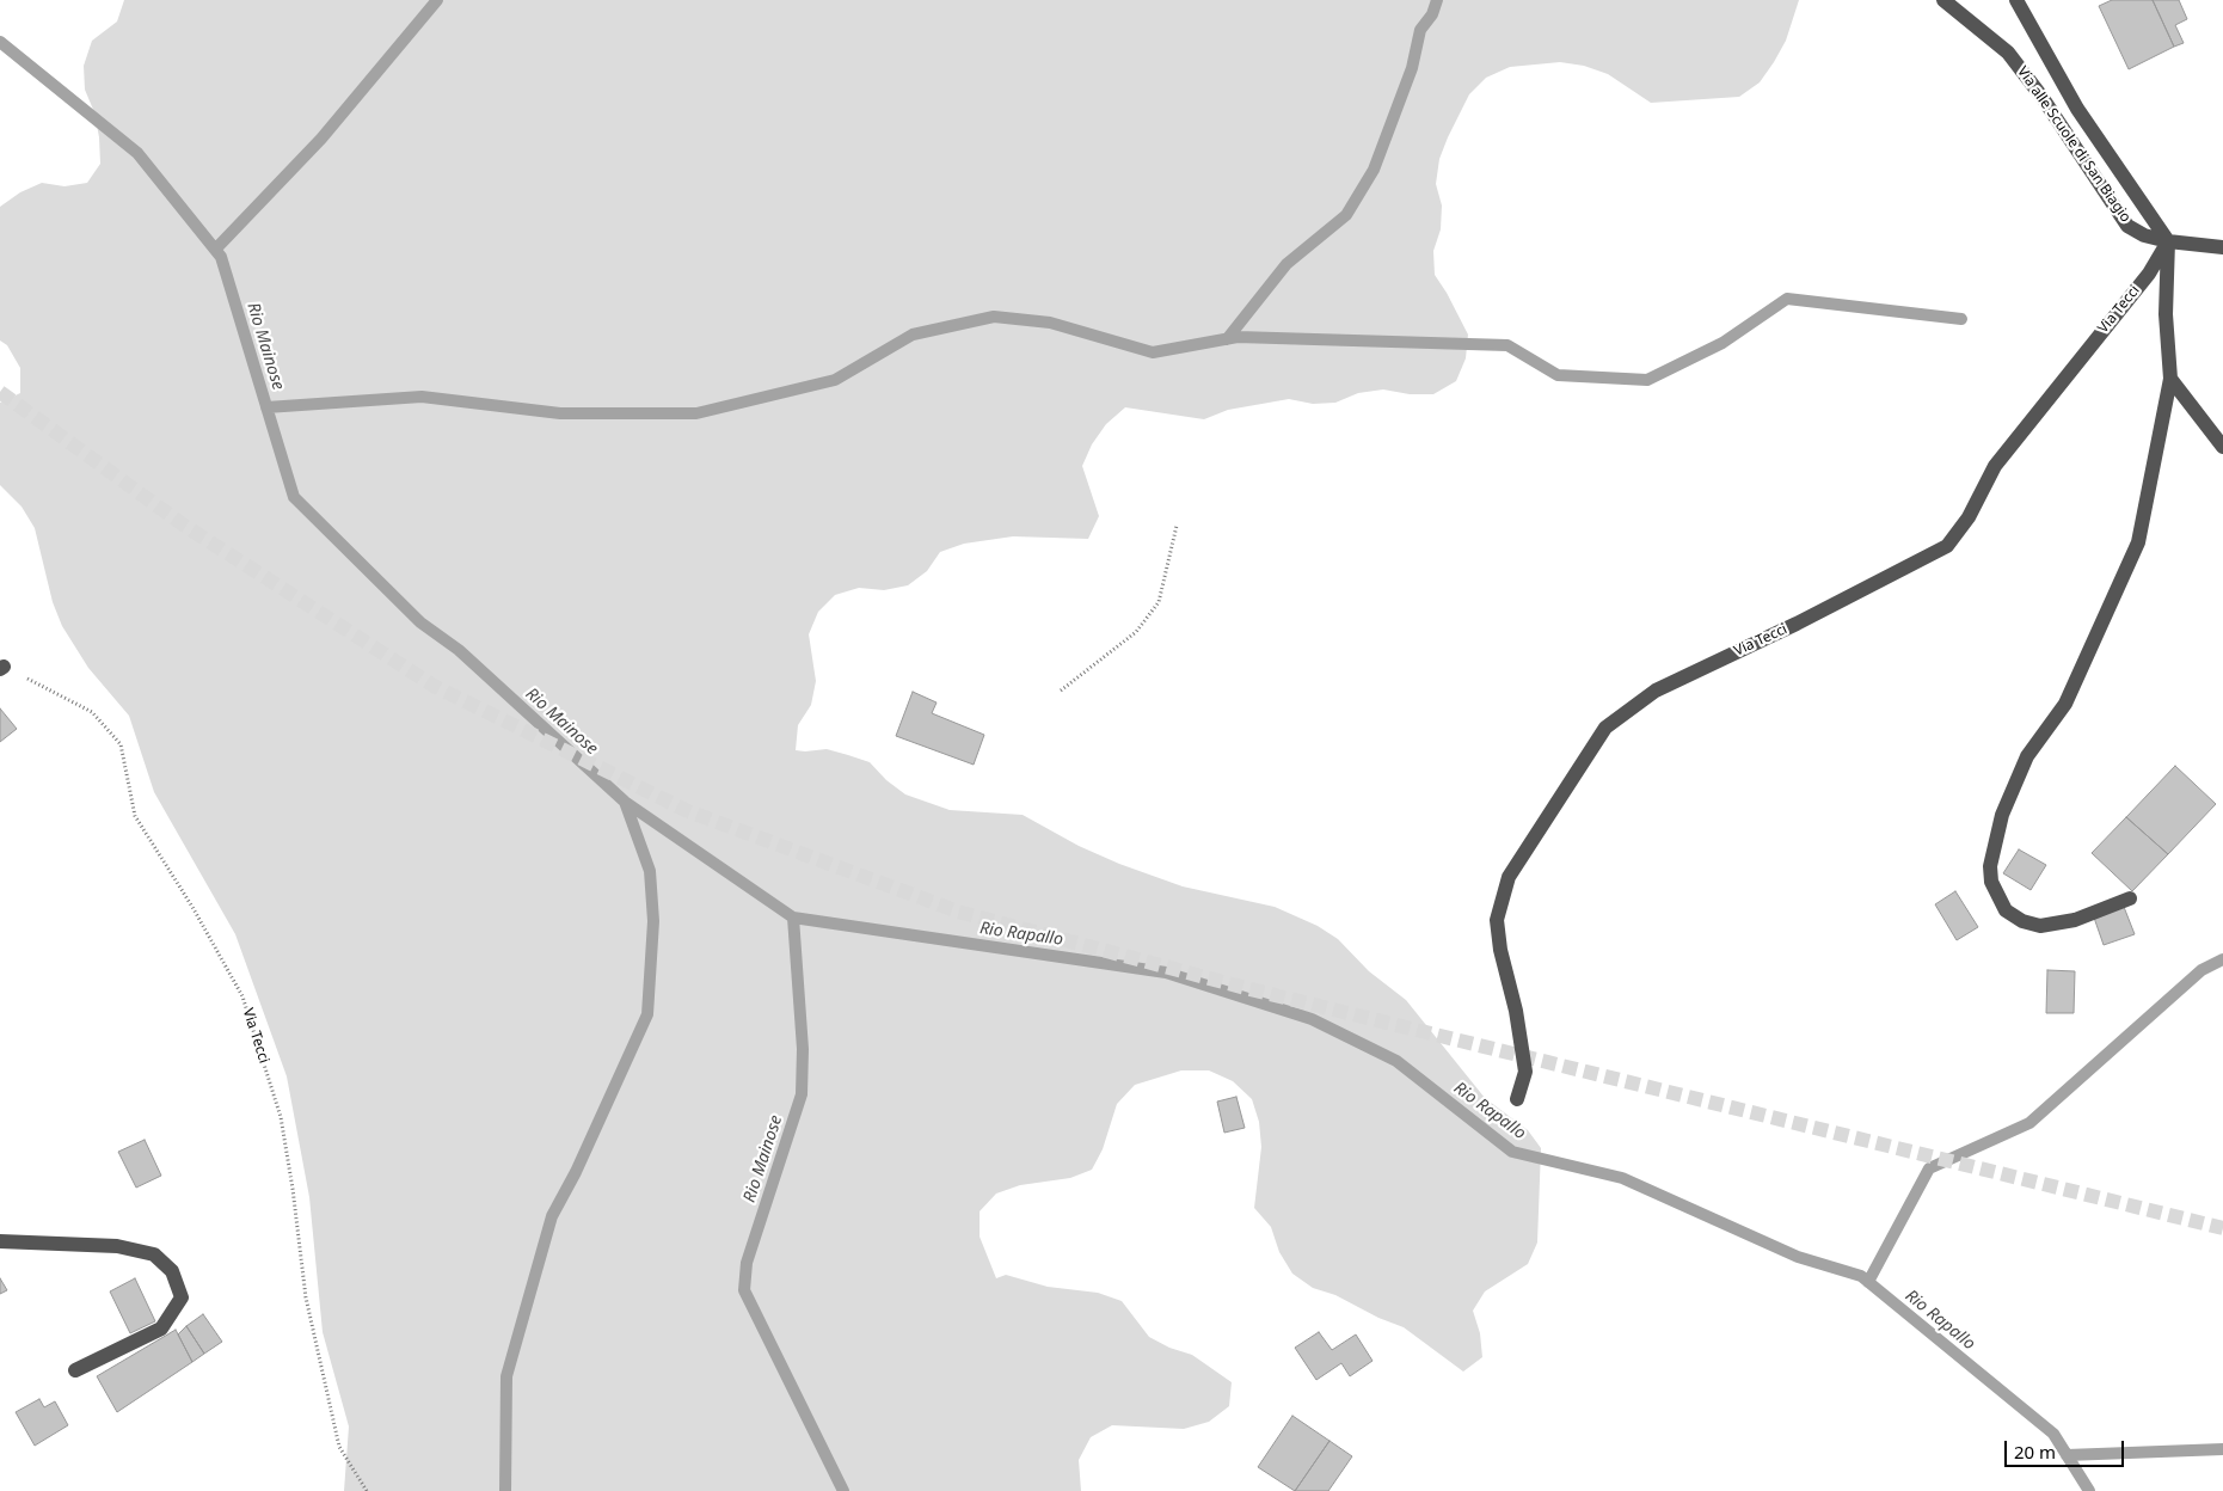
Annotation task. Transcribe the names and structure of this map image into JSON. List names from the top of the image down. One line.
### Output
{"streets":{"street":["Via alle Scuole di San Biagio","Via Tecci"]},"crossings":[["Via alle Scuole di San Biagio","Via Tecci"]],"water":["Rio Mainose","Rio Rapallo"],"scale_bar":"20 m"}
